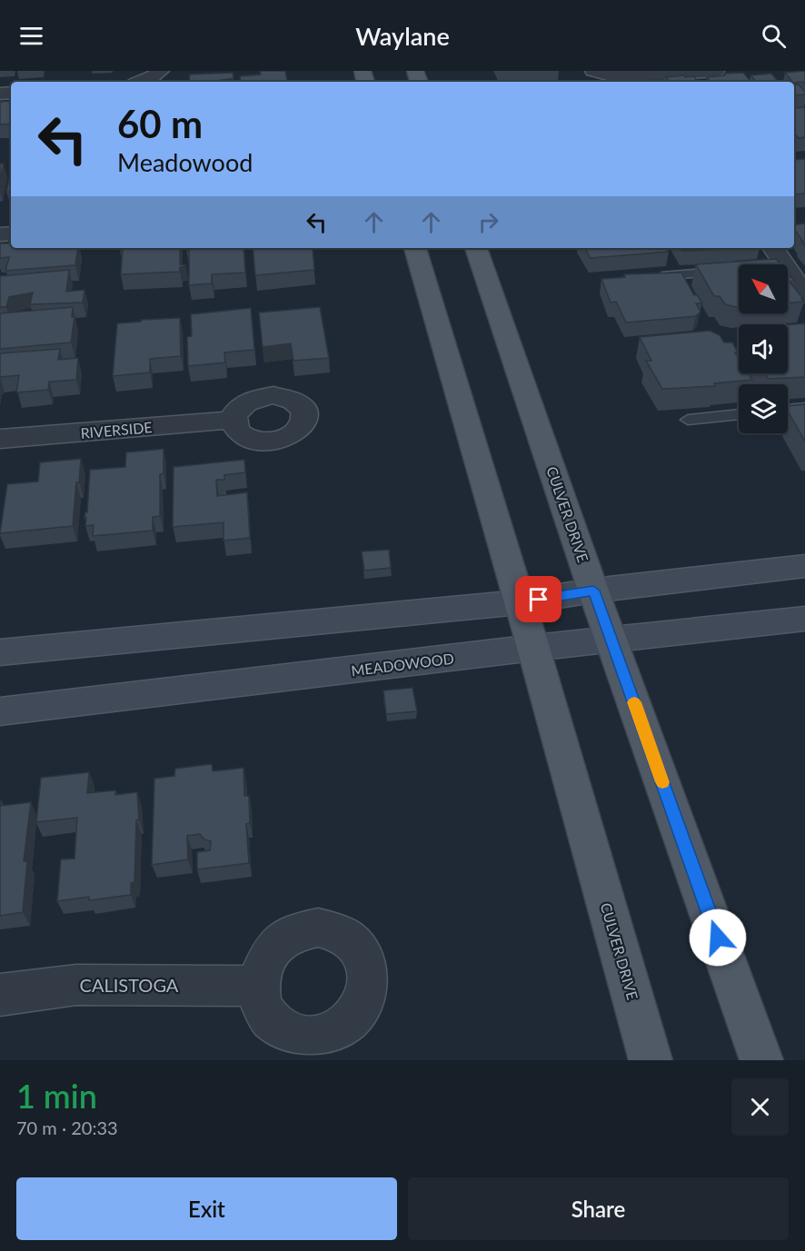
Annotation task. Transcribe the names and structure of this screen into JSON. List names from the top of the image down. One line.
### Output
{"streets":{"main road":["CULVER DRIVE","MEADOWOOD"],"street":["RIVERSIDE","CALISTOGA"]},"crossings":[["CULVER DRIVE","MEADOWOOD"]],"north":"top left","page":{"header":"Waylane","turn":["60 m","Meadowood"],"heading":["1 min","70 m · 20:33"],"buttons":["Exit","Share"]}}
